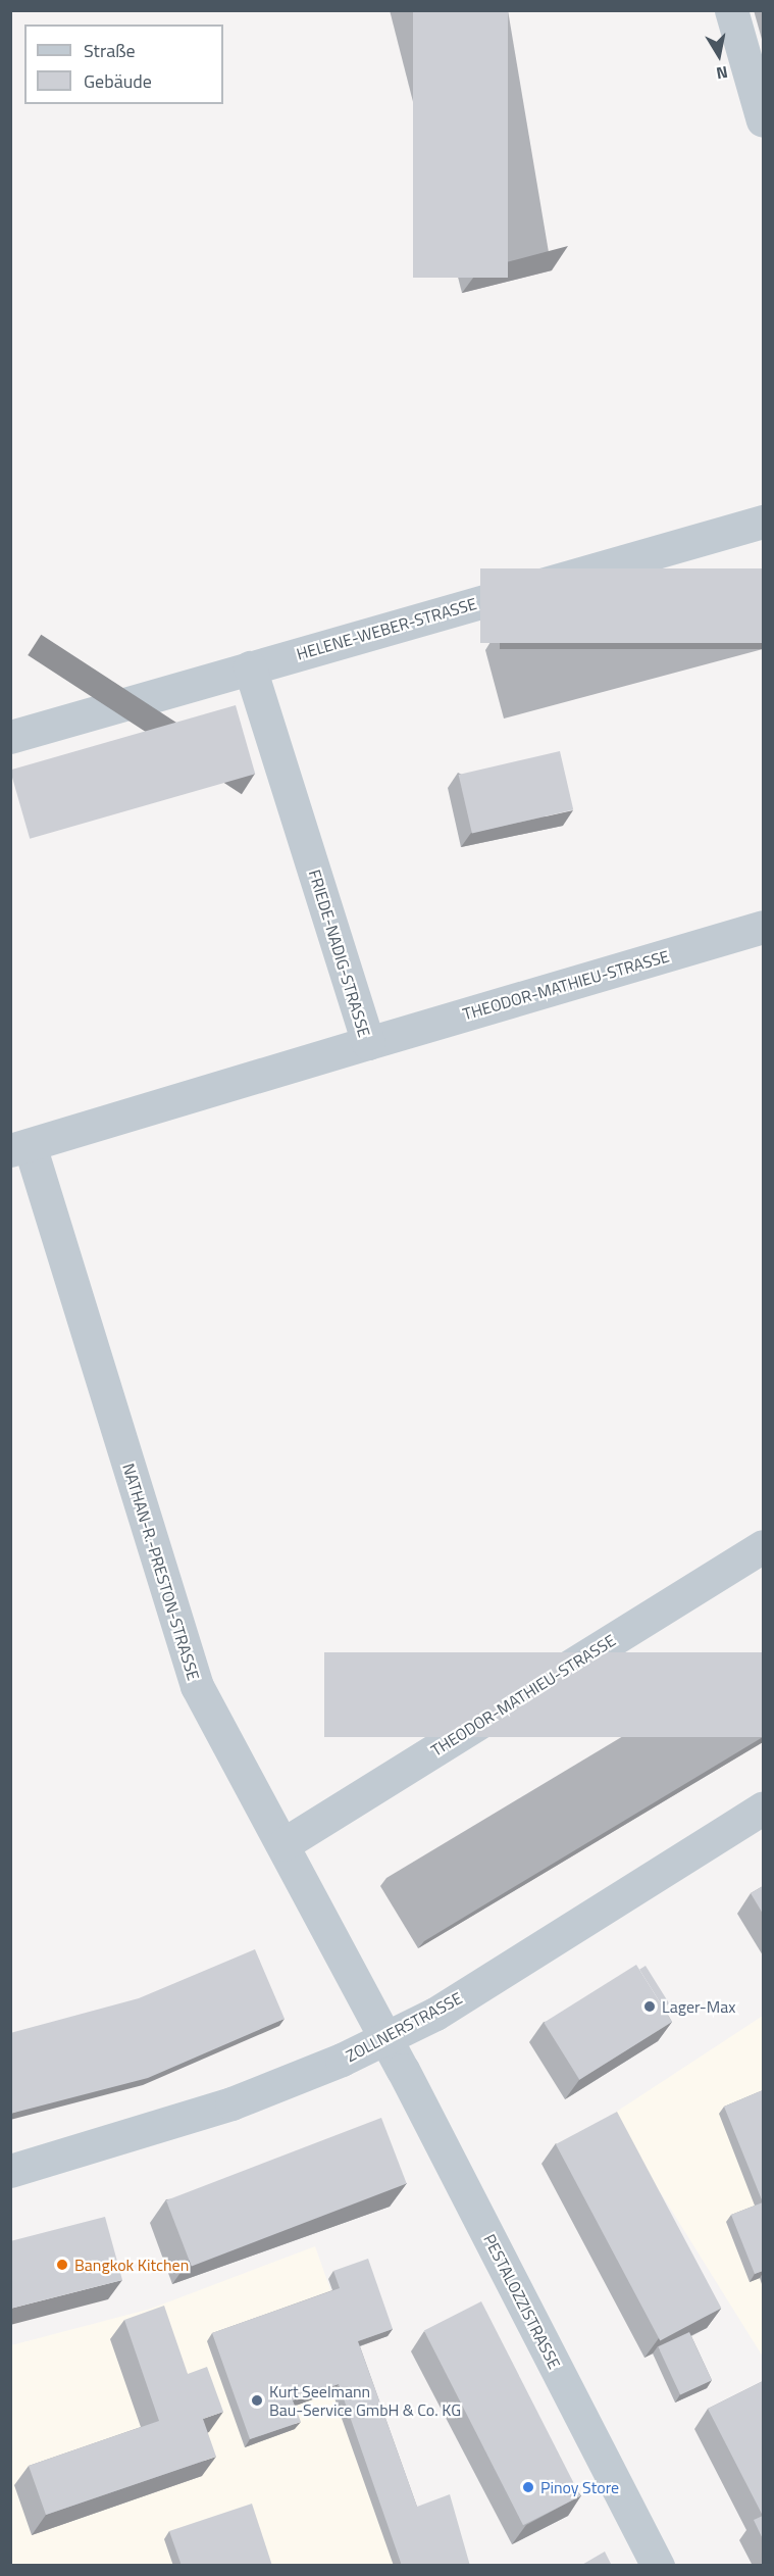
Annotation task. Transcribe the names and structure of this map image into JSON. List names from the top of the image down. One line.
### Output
{"streets":{"street":["HELENE-WEBER-STRASSE","FRIEDE-NADIG-STRASSE","THEODOR-MATHIEU-STRASSE","NATHAN-R.-PRESTON-STRASSE","ZOLLNERSTRASSE","PESTALOZZISTRASSE"]},"crossings":[["HELENE-WEBER-STRASSE","FRIEDE-NADIG-STRASSE"],["FRIEDE-NADIG-STRASSE","THEODOR-MATHIEU-STRASSE"],["FRIEDE-NADIG-STRASSE","NATHAN-R.-PRESTON-STRASSE"],["THEODOR-MATHIEU-STRASSE","NATHAN-R.-PRESTON-STRASSE"],["NATHAN-R.-PRESTON-STRASSE","ZOLLNERSTRASSE"],["NATHAN-R.-PRESTON-STRASSE","PESTALOZZISTRASSE"],["ZOLLNERSTRASSE","PESTALOZZISTRASSE"]],"places":["Lager-Max","Bangkok Kitchen","Kurt Seelmann Bau-Service GmbH & Co. KG","Pinoy Store"],"legend":["Straße","Gebäude"],"north":"bottom"}
